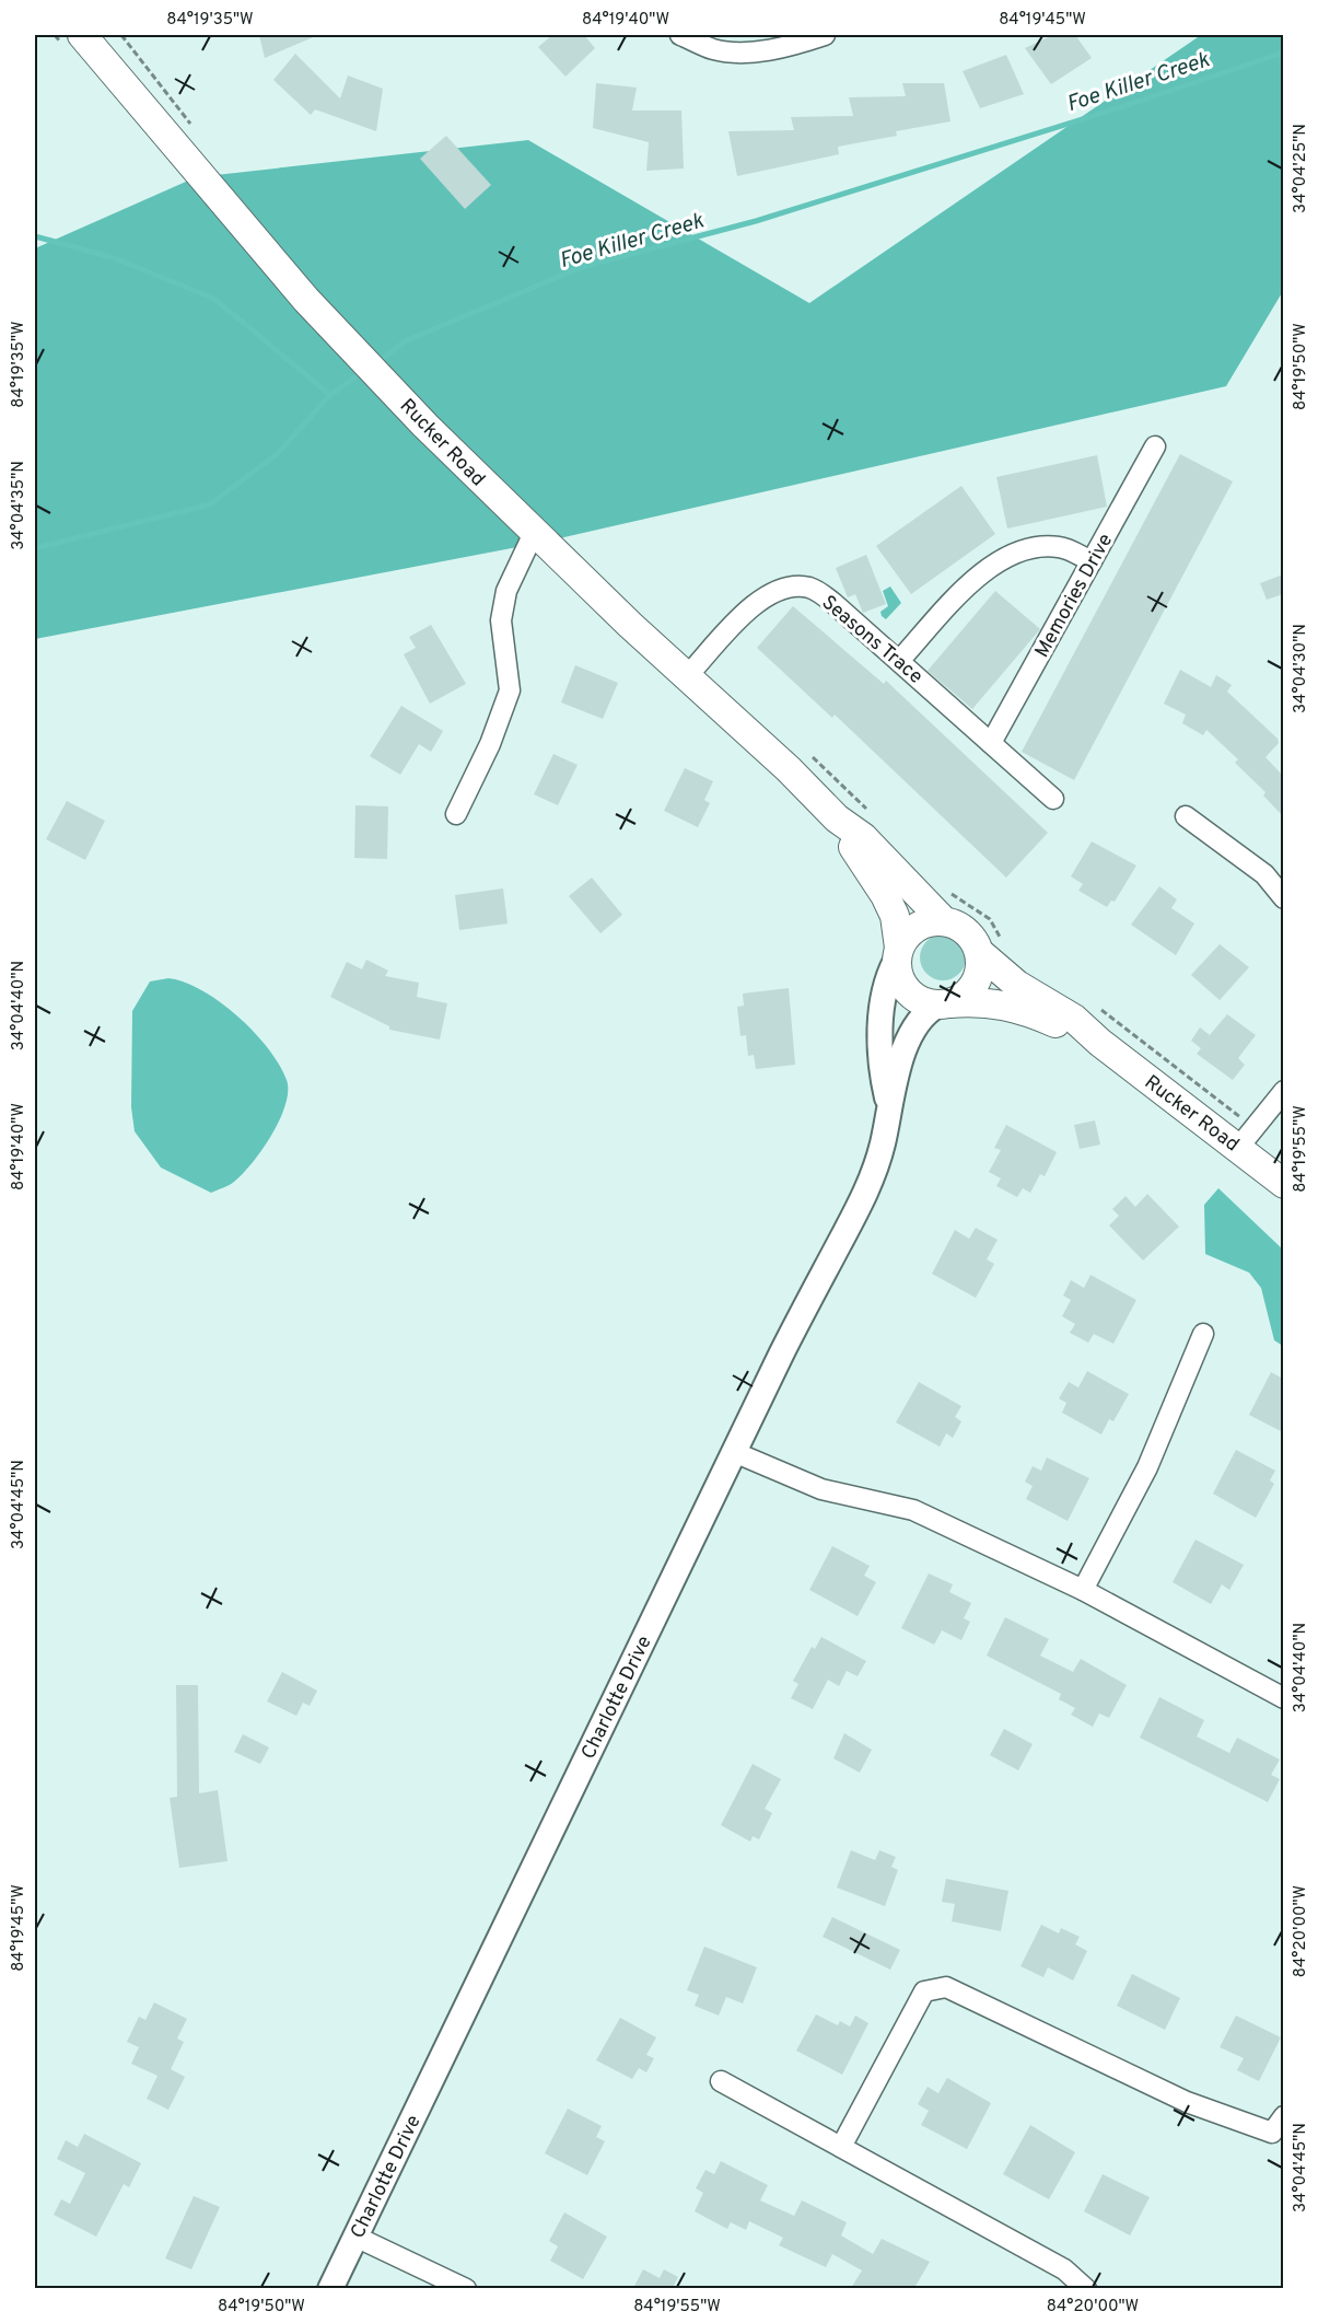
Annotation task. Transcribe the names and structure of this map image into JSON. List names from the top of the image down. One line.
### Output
{"streets":{"main road":["Rucker Road"],"street":["Memories Drive","Seasons Trace","Charlotte Drive"]},"crossings":[["Rucker Road","Seasons Trace"],["Rucker Road","Charlotte Drive"],["Memories Drive","Seasons Trace"]],"water":["Foe Killer Creek"],"coordinates":["84°19'35\"W","84°19'40\"W","84°19'45\"W","34°04'25\"N","84°19'50\"W","34°04'35\"N","34°04'30\"N","34°04'40\"N","84°19'55\"W","34°04'45\"N","84°20'00\"W"]}
